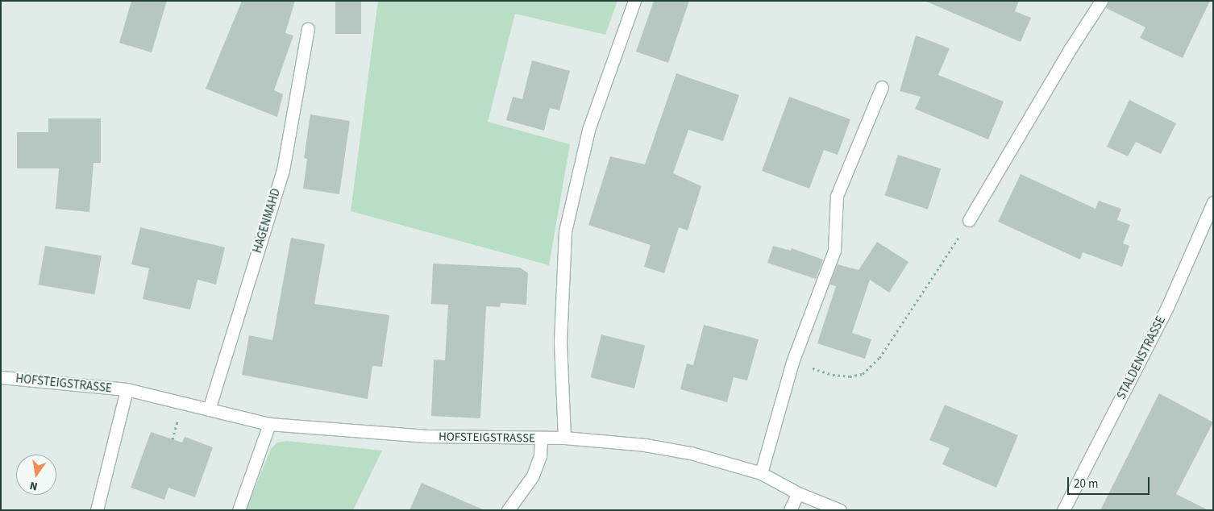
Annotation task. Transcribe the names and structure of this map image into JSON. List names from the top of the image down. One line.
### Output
{"streets":{"street":["HAGENMAHD","STALDENSTRASSE","HOFSTEIGSTRASSE"]},"crossings":[["HAGENMAHD","HOFSTEIGSTRASSE"]],"scale_bar":"20 m","north":"bottom"}
